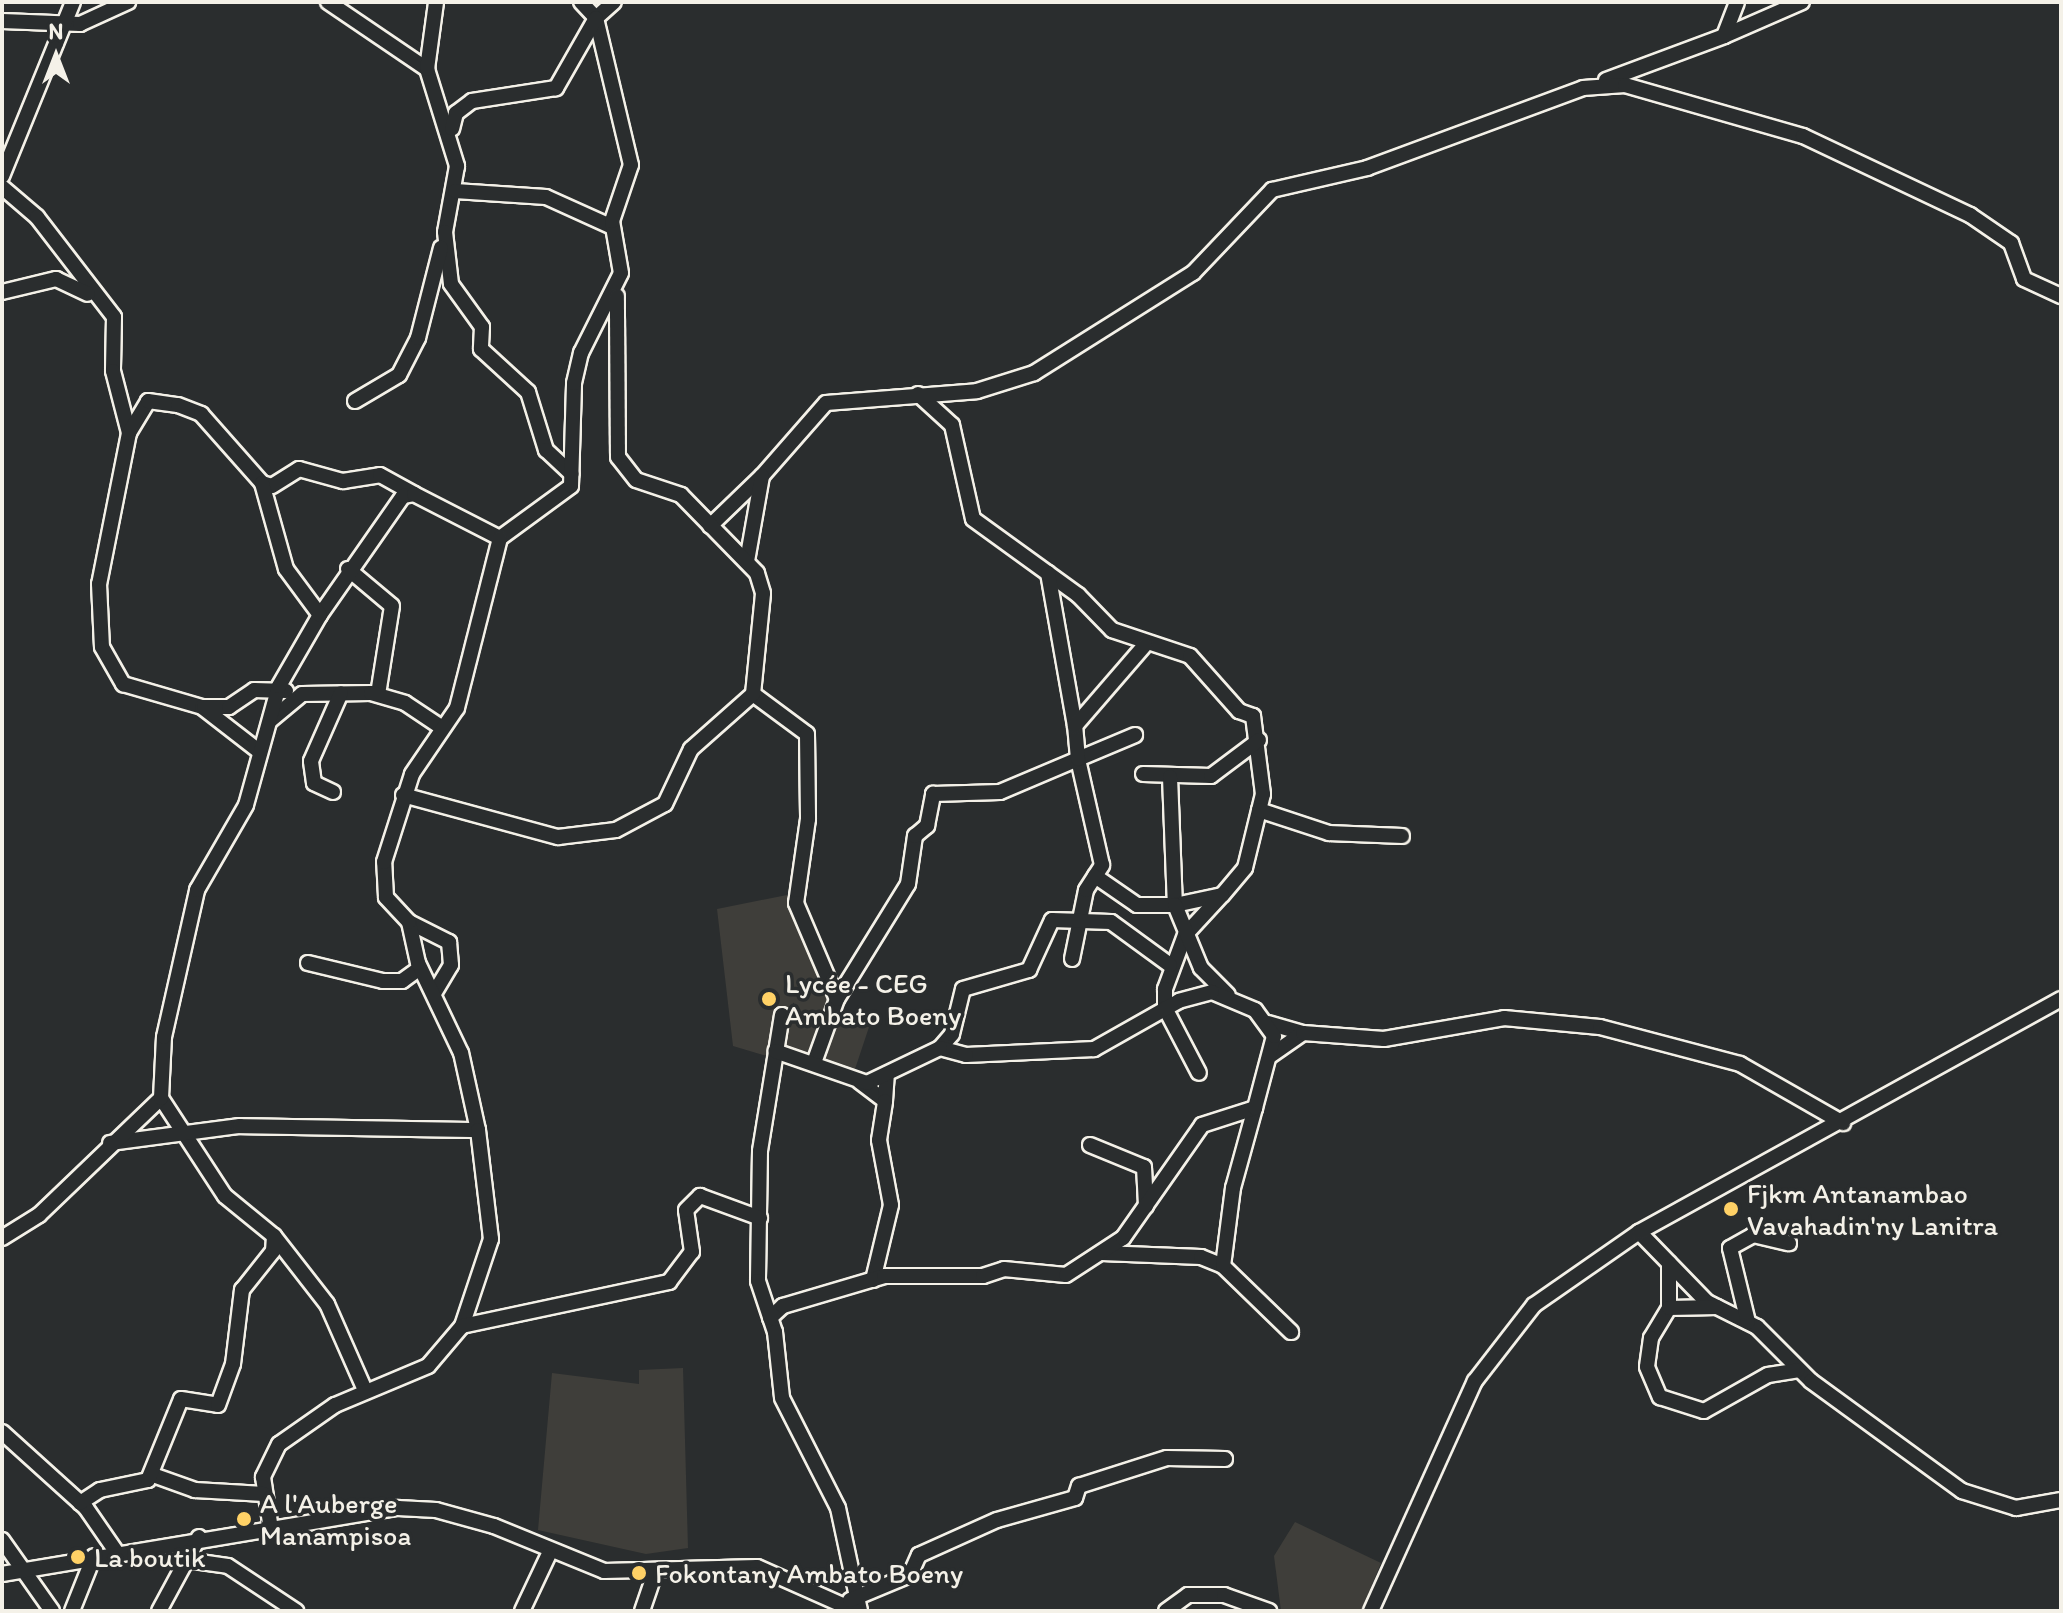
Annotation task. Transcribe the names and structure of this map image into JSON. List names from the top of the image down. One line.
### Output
{"places":["Lycée - CEG Ambato Boeny","Fjkm Antanambao Vavahadin'ny Lanitra","A l'Auberge Manampisoa","La boutik","Fokontany Ambato Boeny"],"north":"top"}
